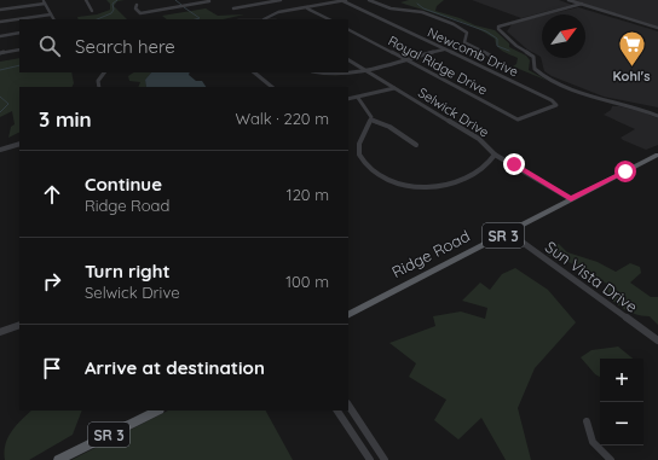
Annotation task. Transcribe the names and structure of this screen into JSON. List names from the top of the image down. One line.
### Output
{"streets":{"main road":["SR 3","Ridge Road"],"street":["Newcomb Drive","Royal Ridge Drive","Selwick Drive","Sun Vista Drive"]},"crossings":[["Newcomb Drive","Royal Ridge Drive"],["Selwick Drive","Ridge Road"],["Ridge Road","Sun Vista Drive"]],"places":{"supermarket":["Kohl's"]},"north":"top right","page":{"search":"Search here","heading":["3 min","Walk · 220 m"],"list":[["Continue","Ridge Road","120 m"],["Turn right","Selwick Drive","100 m"],"Arrive at destination"],"map_buttons":["+","−"]}}
